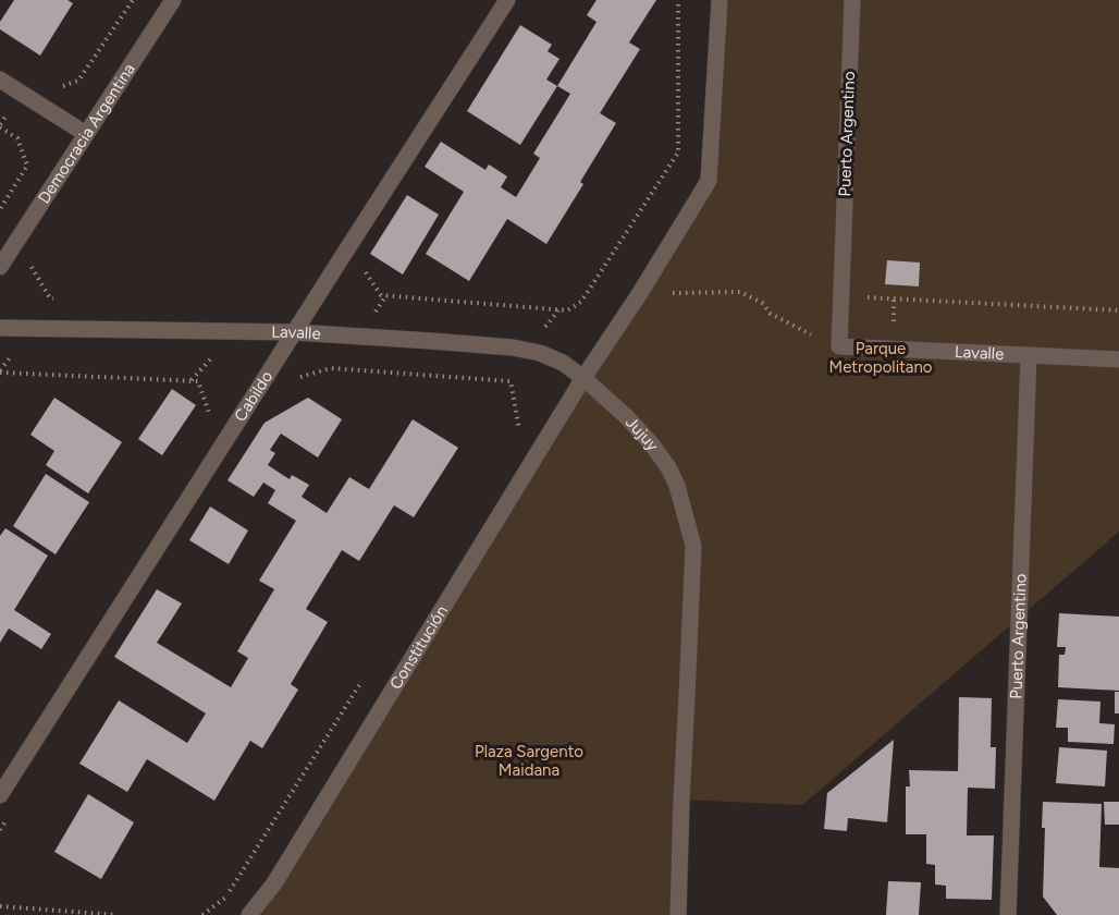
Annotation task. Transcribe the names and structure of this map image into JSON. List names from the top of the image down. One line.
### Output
{"streets":{"street":["Democracia Argentina","Puerto Argentino","Lavalle","Cabildo","Jujuy","Constitución"]},"crossings":[["Puerto Argentino","Lavalle"],["Lavalle","Cabildo"],["Lavalle","Jujuy"],["Lavalle","Constitución"],["Jujuy","Constitución"]],"parks":["Parque Metropolitano","Plaza Sargento Maidana"]}
